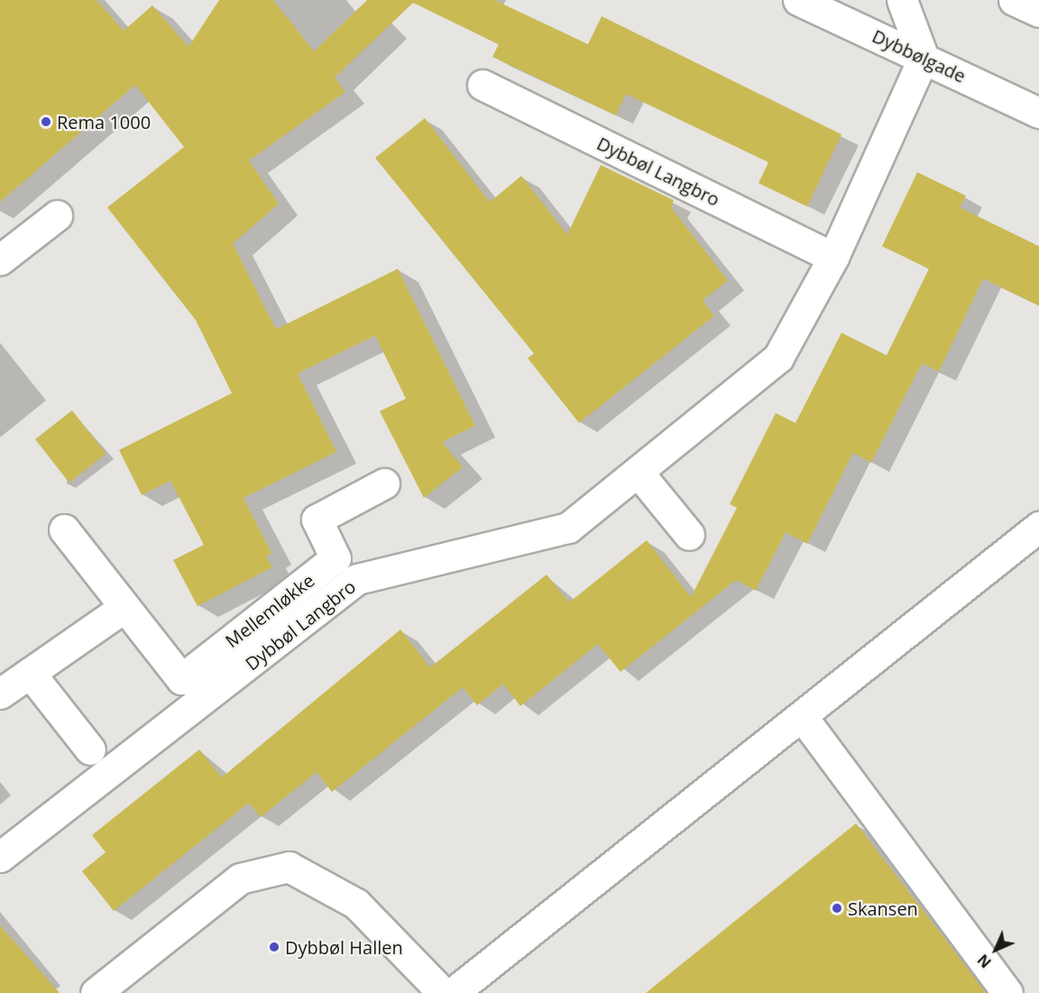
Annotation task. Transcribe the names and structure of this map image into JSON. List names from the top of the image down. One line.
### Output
{"streets":{"street":["Dybbølgade","Dybbøl Langbro","Mellemløkke"]},"crossings":[["Dybbølgade","Dybbøl Langbro"]],"places":["Rema 1000","Skansen","Dybbøl Hallen"],"north":"bottom left"}
